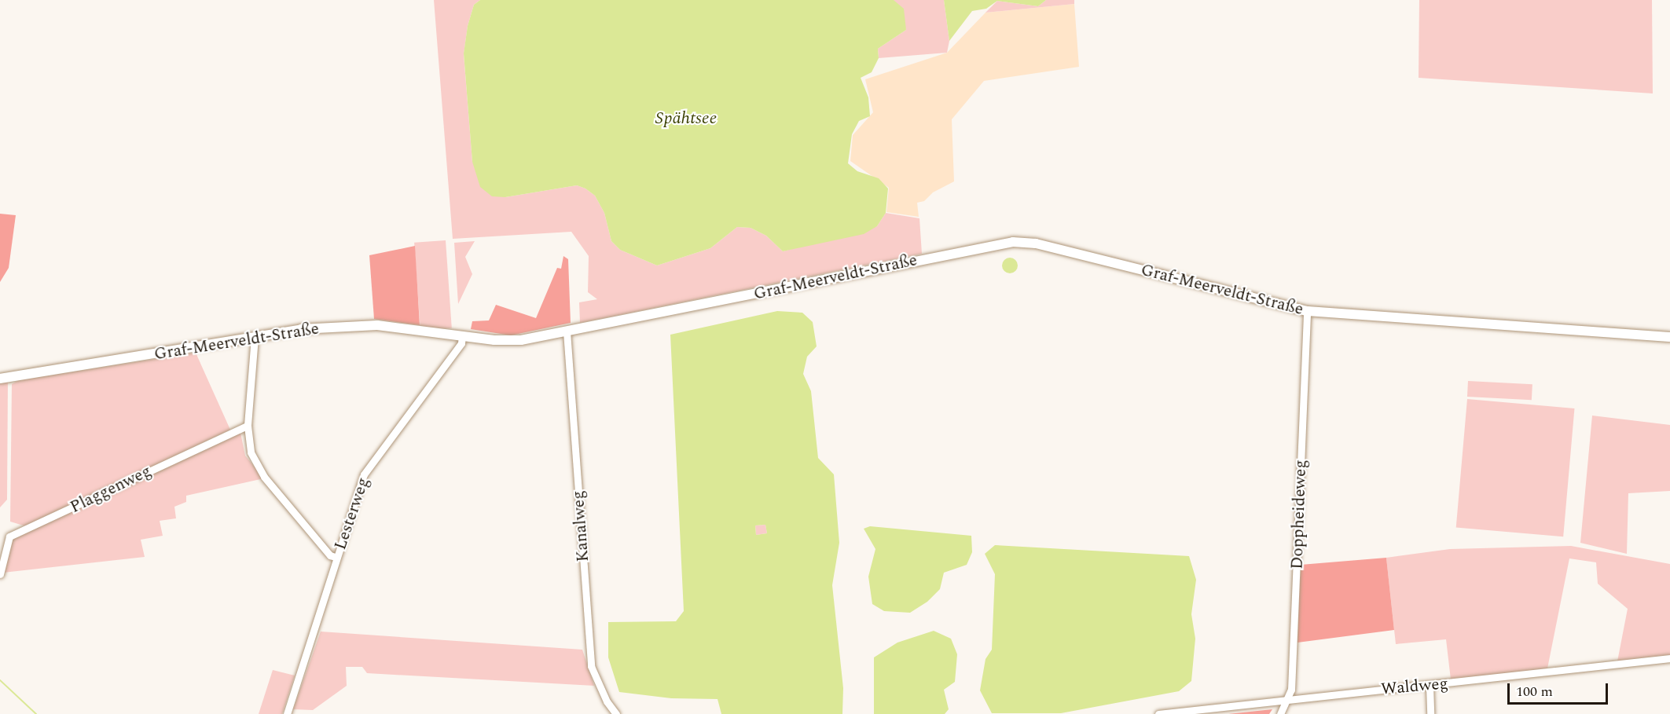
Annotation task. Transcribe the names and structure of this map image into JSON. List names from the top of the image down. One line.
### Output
{"streets":{"main road":["Graf-Meerveldt-Straße"],"street":["Plaggenweg","Lesterweg","Doppheideweg","Kanalweg","Waldweg"]},"crossings":[["Graf-Meerveldt-Straße","Lesterweg"],["Graf-Meerveldt-Straße","Doppheideweg"],["Graf-Meerveldt-Straße","Kanalweg"],["Doppheideweg","Waldweg"]],"water":["Spähtsee"],"scale_bar":"100 m"}
